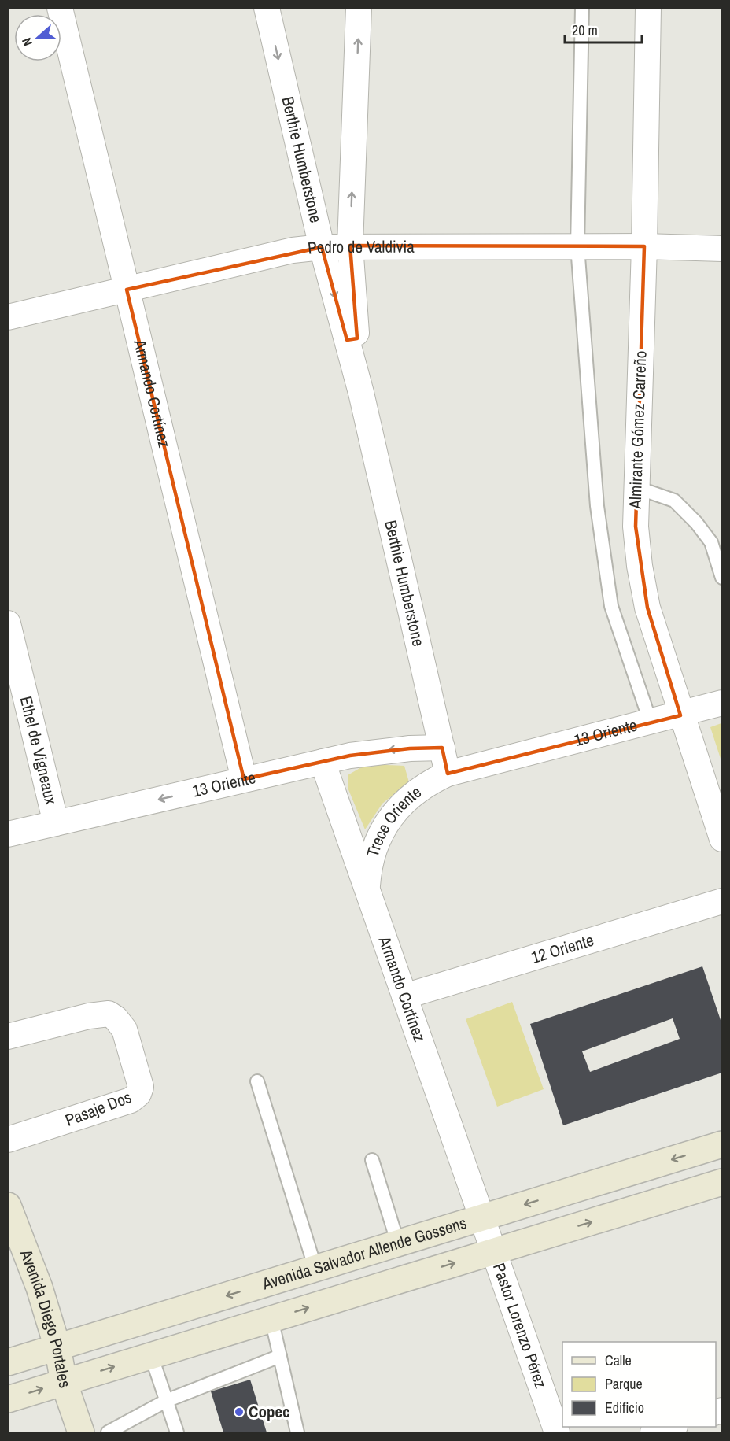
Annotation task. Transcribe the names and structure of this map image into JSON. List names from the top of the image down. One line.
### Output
{"streets":{"main road":["Avenida Salvador Allende Gossens","Avenida Diego Portales"],"street":["Berthie Humberstone","Pedro de Valdivia","Armando Cortínez","Almirante Gómez Carreño","13 Oriente","Ethel de Vigneaux","Trece Oriente","12 Oriente","Pasaje Dos","Pastor Lorenzo Pérez"]},"crossings":[["Berthie Humberstone","Pedro de Valdivia"],["Berthie Humberstone","13 Oriente"],["Berthie Humberstone","Trece Oriente"],["Pedro de Valdivia","Armando Cortínez"],["Pedro de Valdivia","Almirante Gómez Carreño"],["Armando Cortínez","13 Oriente"],["Armando Cortínez","Trece Oriente"],["Armando Cortínez","12 Oriente"],["Armando Cortínez","Avenida Salvador Allende Gossens"],["Armando Cortínez","Pastor Lorenzo Pérez"],["Almirante Gómez Carreño","13 Oriente"],["13 Oriente","Ethel de Vigneaux"],["13 Oriente","Trece Oriente"],["Avenida Salvador Allende Gossens","Avenida Diego Portales"],["Avenida Salvador Allende Gossens","Pastor Lorenzo Pérez"]],"one_way":["13 Oriente"],"places":["Copec"],"legend":["Calle","Parque","Edificio"],"scale_bar":"20 m","north":"left"}
